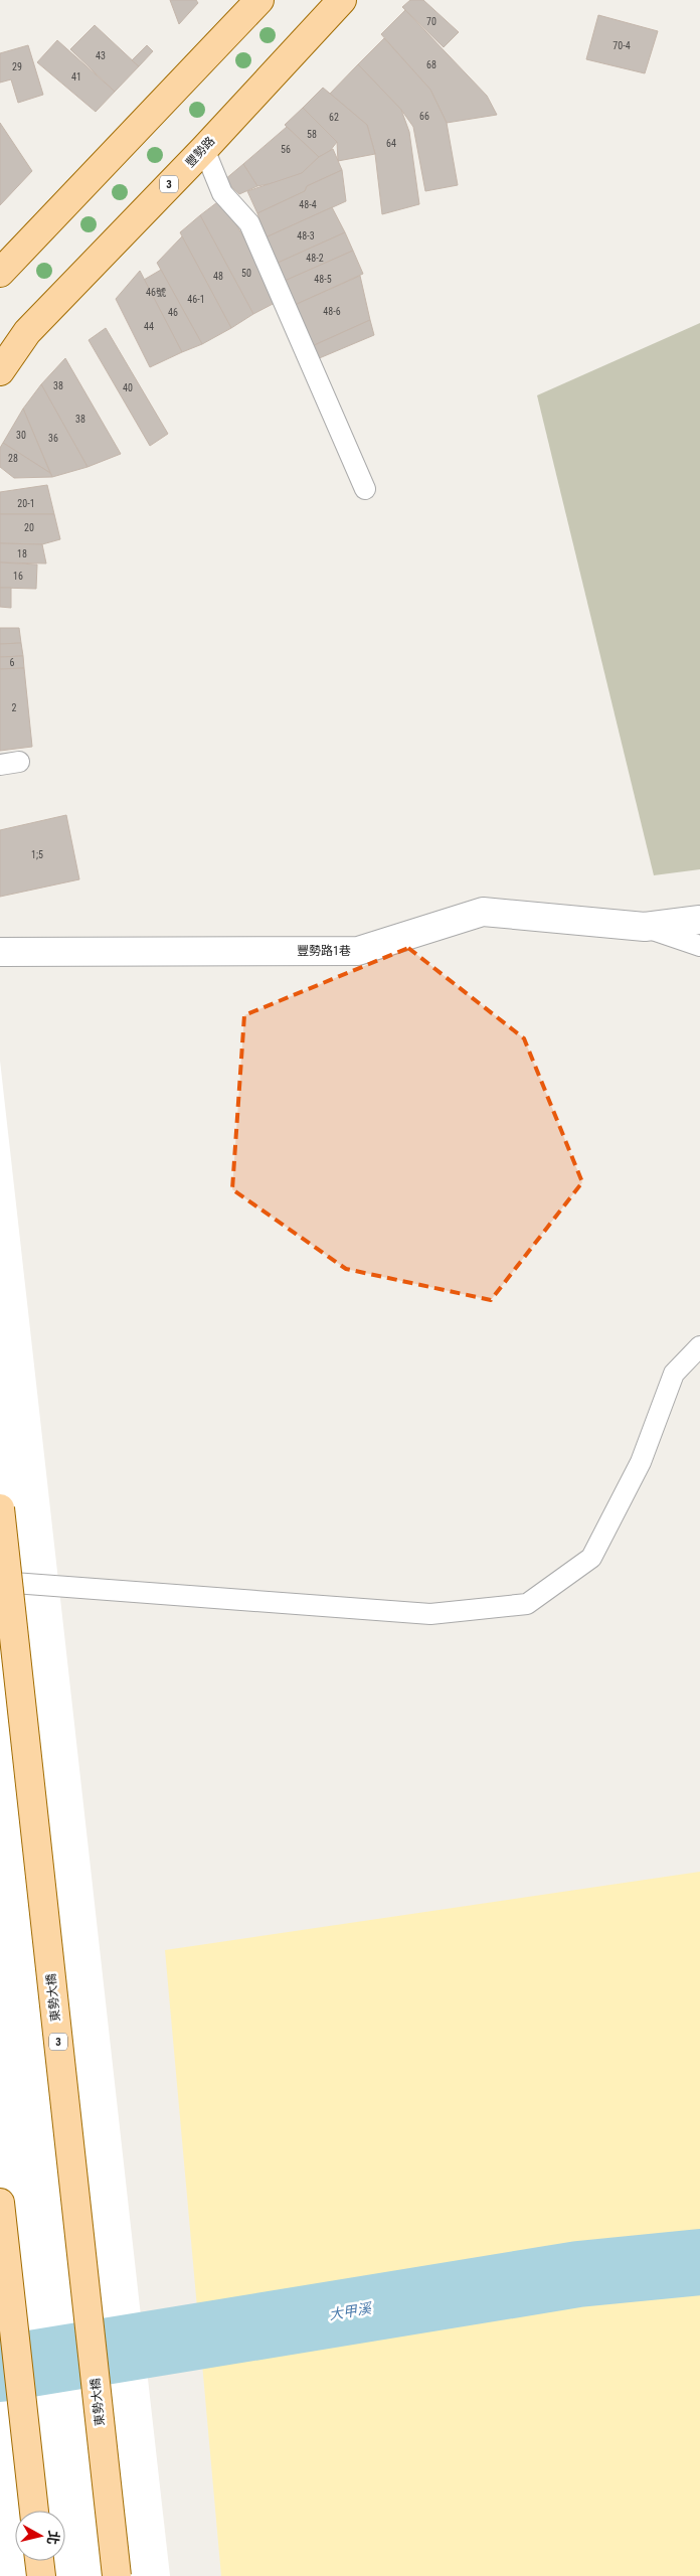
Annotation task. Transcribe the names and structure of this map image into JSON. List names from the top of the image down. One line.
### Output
{"streets":{"main road":["豐勢路","3","東勢大橋"],"street":["豐勢路1巷"]},"water":["大甲溪"],"house_numbers":["70","70-4","43","68","29","41","66","62","58","64","56","48-4","48-3","48-2","50","48","48-5","46號","46-1","48-6","46","44","38","40","38","30","36","28","20-1","20","18","16","6","2","1;5"],"north":"right"}
